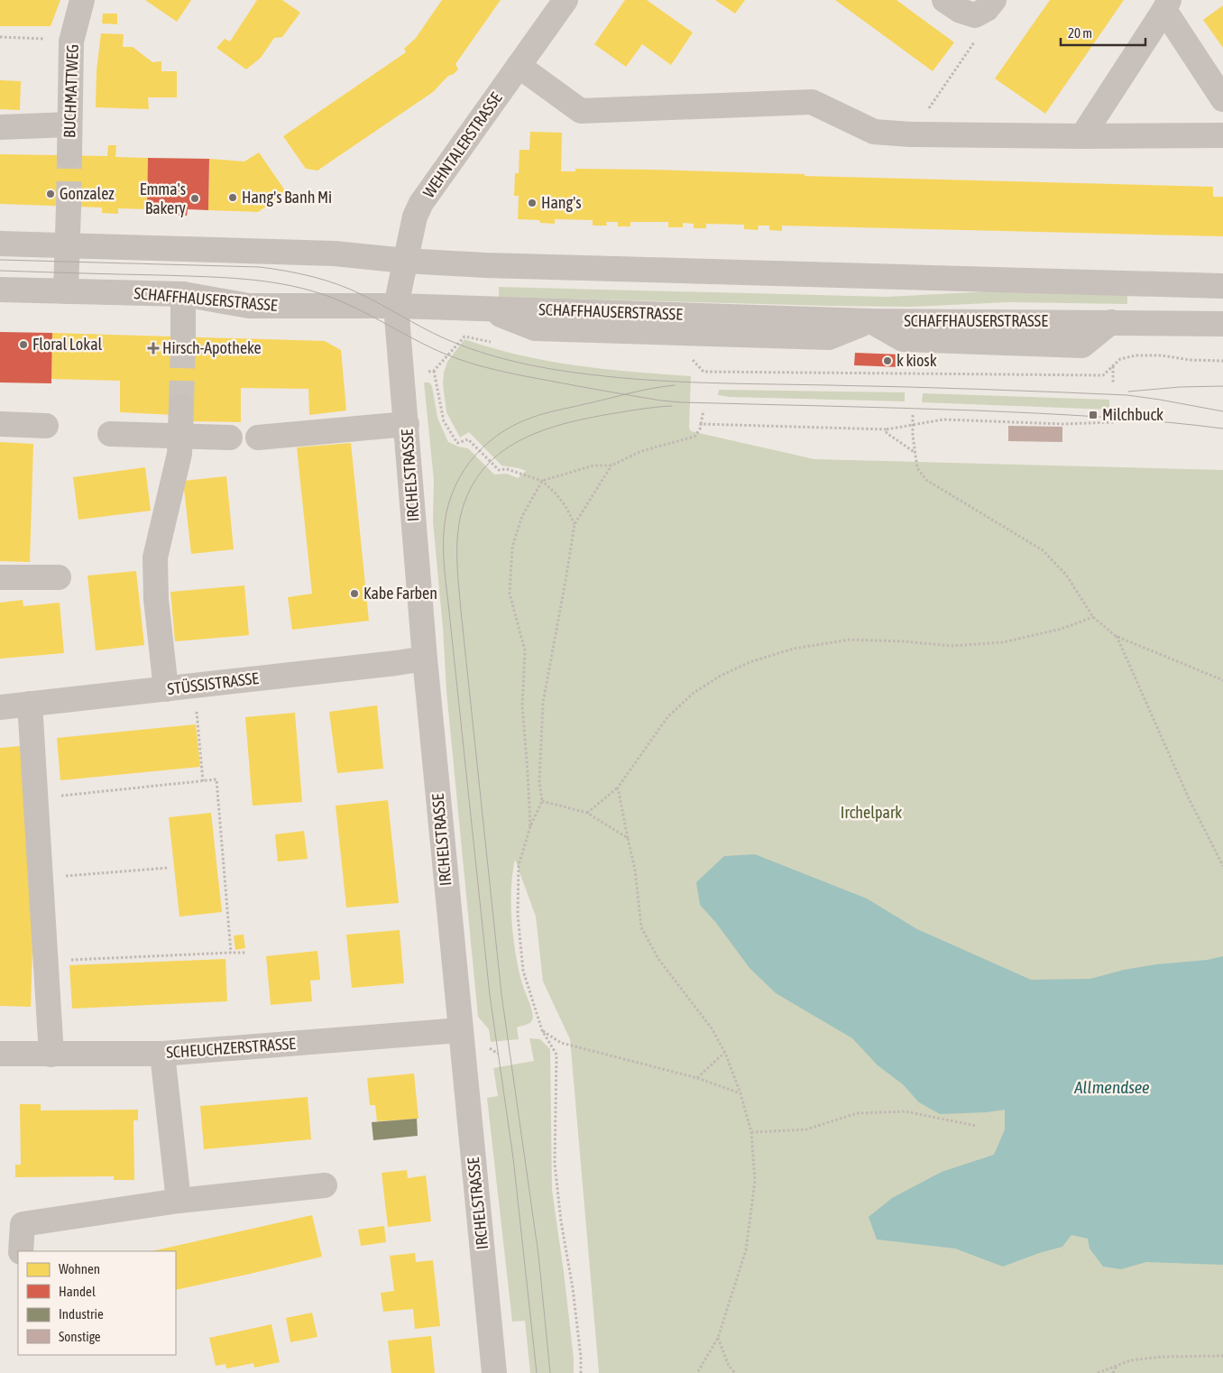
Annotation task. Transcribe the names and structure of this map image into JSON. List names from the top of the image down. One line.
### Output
{"streets":{"street":["BUCHMATTWEG","WEHNTALERSTRASSE","SCHAFFHAUSERSTRASSE","IRCHELSTRASSE","STÜSSISTRASSE","SCHEUCHZERSTRASSE"]},"crossings":[["WEHNTALERSTRASSE","SCHAFFHAUSERSTRASSE"],["WEHNTALERSTRASSE","IRCHELSTRASSE"],["SCHAFFHAUSERSTRASSE","IRCHELSTRASSE"],["IRCHELSTRASSE","STÜSSISTRASSE"],["IRCHELSTRASSE","SCHEUCHZERSTRASSE"]],"water":["Allmendsee"],"parks":["Irchelpark"],"places":{"other":["Gonzalez","Hang's Banh Mi","Emma's Bakery","Hang's","Floral Lokal","k kiosk","Kabe Farben"],"health":["Hirsch-Apotheke"],"transit":["Milchbuck"]},"legend":["Wohnen","Handel","Industrie","Sonstige"],"scale_bar":"20 m"}
